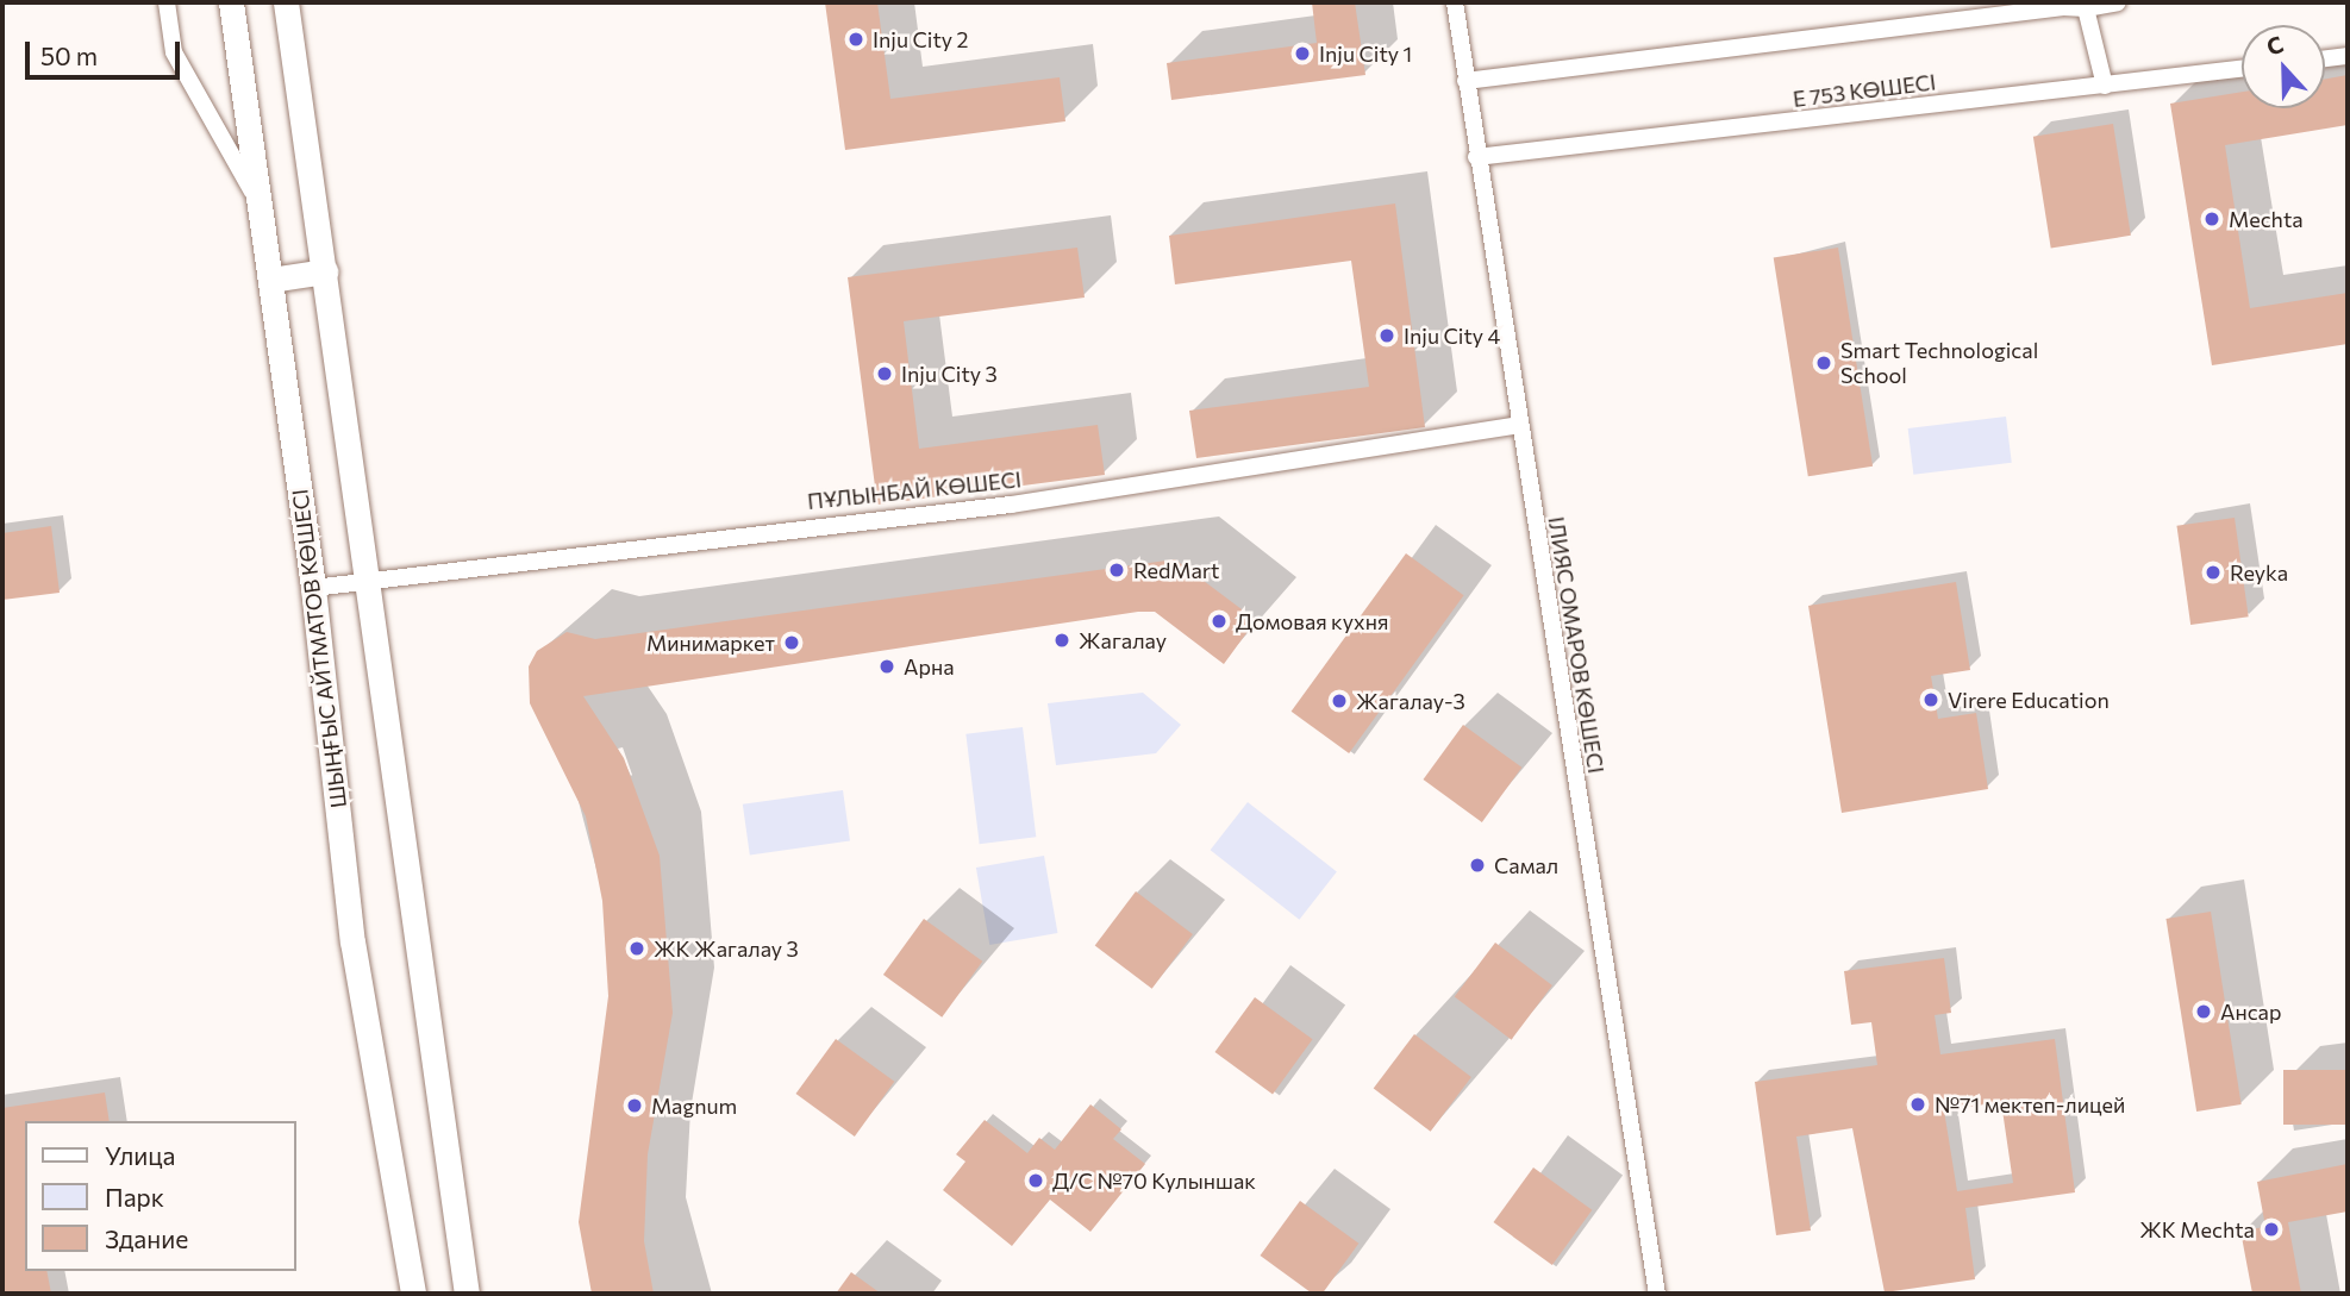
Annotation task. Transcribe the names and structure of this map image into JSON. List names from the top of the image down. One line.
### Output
{"streets":{"main road":["ШЫҢҒЫС АЙТМАТОВ КӨШЕСІ"],"street":["Е 753 КӨШЕСІ","ПҰЛЫНБАЙ КӨШЕСІ","ІЛИЯС ОМАРОВ КӨШЕСІ"]},"crossings":[["Е 753 КӨШЕСІ","ІЛИЯС ОМАРОВ КӨШЕСІ"],["ПҰЛЫНБАЙ КӨШЕСІ","ІЛИЯС ОМАРОВ КӨШЕСІ"],["ПҰЛЫНБАЙ КӨШЕСІ","ШЫҢҒЫС АЙТМАТОВ КӨШЕСІ"]],"places":["Inju City 2","Inju City 1","Mechta","Inju City 4","Smart Technological School","Inju City 3","RedMart","Reyka","Домовая кухня","Жагалау","Минимаркет","Арна","Virere Education","Жагалау-3","Самал","ЖК Жагалау 3","Ансар","№71 мектеп-лицей","Magnum","Д/С №70 Кулыншак","ЖК Mechta"],"legend":["Улица","Парк","Здание"],"scale_bar":"50 m","north":"top"}
